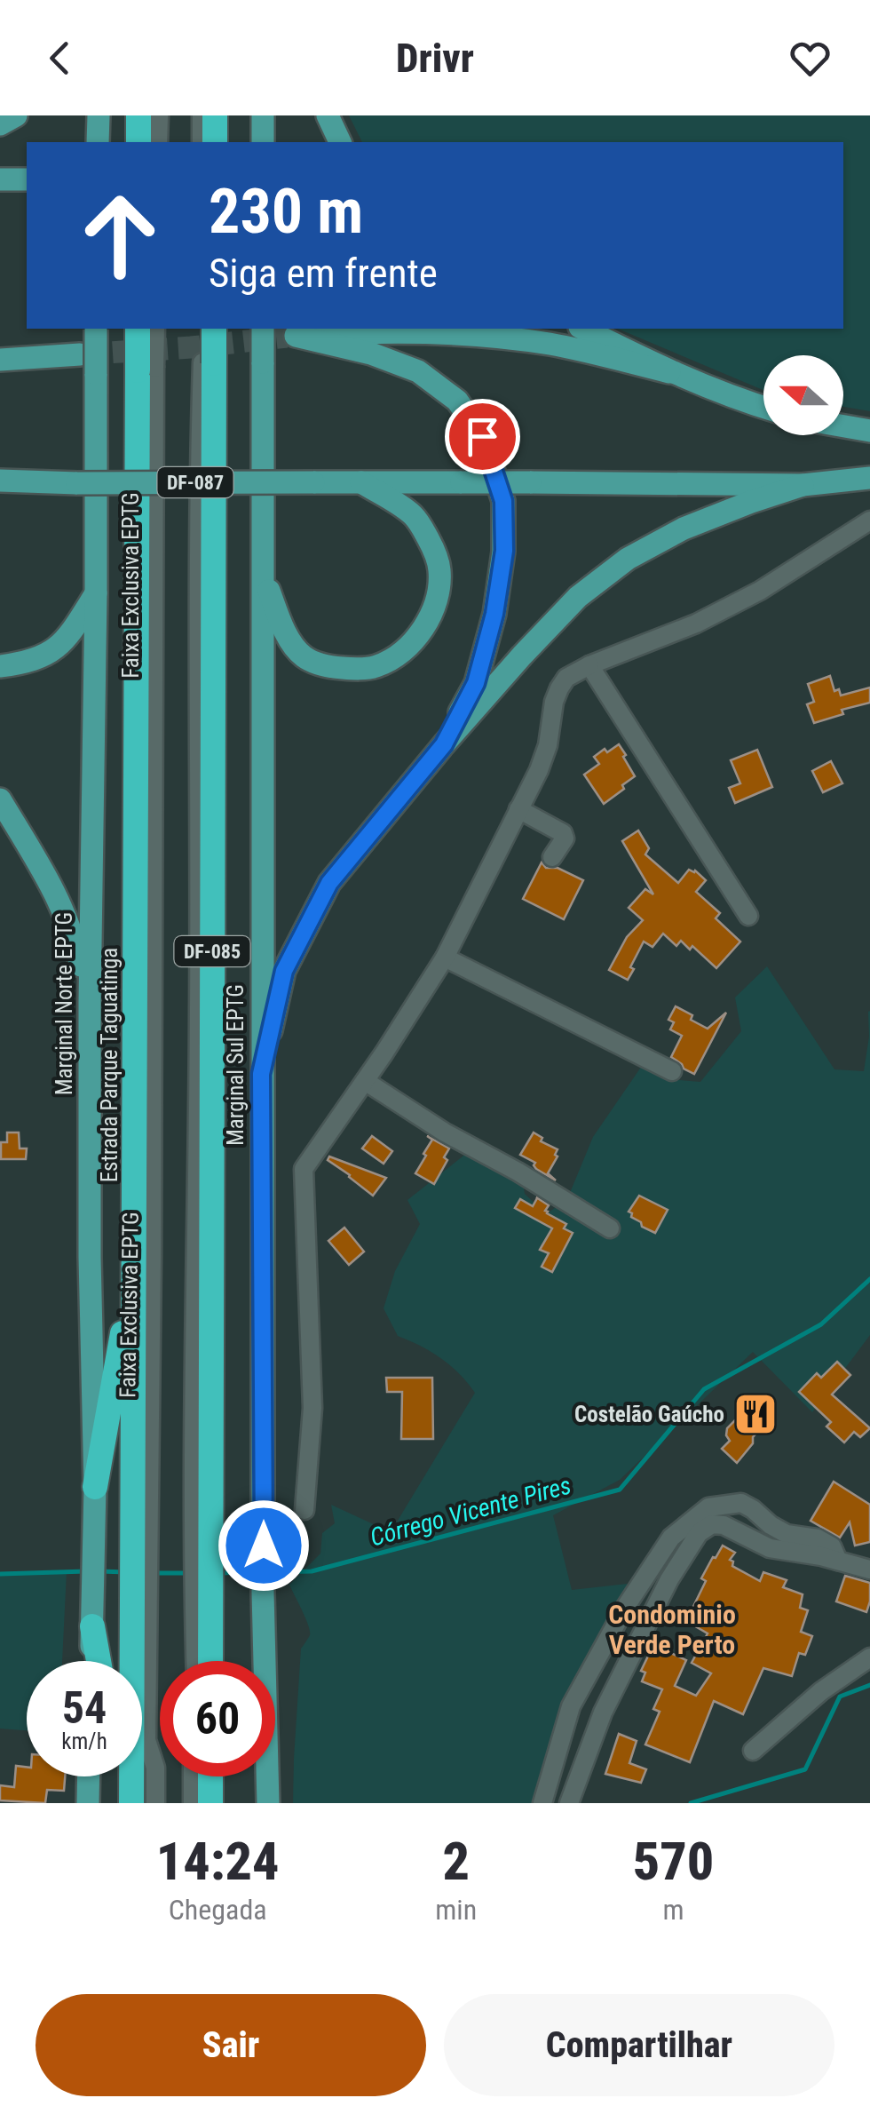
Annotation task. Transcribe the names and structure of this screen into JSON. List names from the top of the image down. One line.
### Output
{"streets":{"highway":["DF-085","Estrada Parque Taguatinga"],"main road":["DF-087","Marginal Norte EPTG","Marginal Sul EPTG"],"street":["Faixa Exclusiva EPTG"]},"crossings":[["Faixa Exclusiva EPTG","Estrada Parque Taguatinga"]],"districts":["Condominio Verde Perto"],"water":["Córrego Vicente Pires"],"places":{"restaurant":["Costelão Gaúcho"]},"north":"left","page":{"header":"Drivr","turn":["230 m","Siga em frente"],"speed":"54 km/h","limit":"60","eta":["14:24","Chegada","2","min","570","m"],"buttons":["Sair","Compartilhar"]}}
